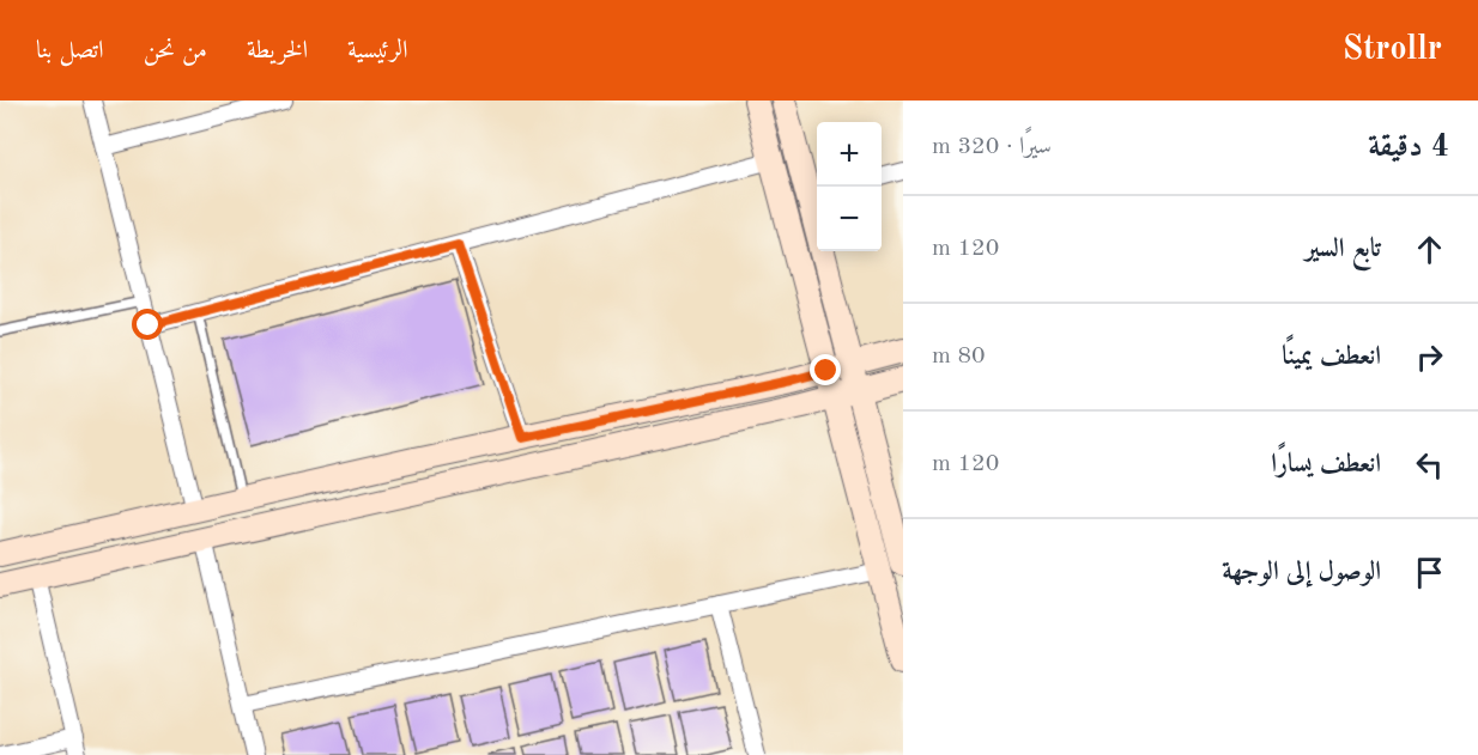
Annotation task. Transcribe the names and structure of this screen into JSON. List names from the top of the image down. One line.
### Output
{"page":{"header":"Strollr","nav":["الرئيسية","الخريطة","من نحن","اتصل بنا"],"heading":["4 دقيقة","سيرًا · 320 m"],"map_buttons":["+","−"],"list":[["تابع السير","120 m"],["انعطف يمينًا","80 m"],["انعطف يسارًا","120 m"],"الوصول إلى الوجهة"]}}
